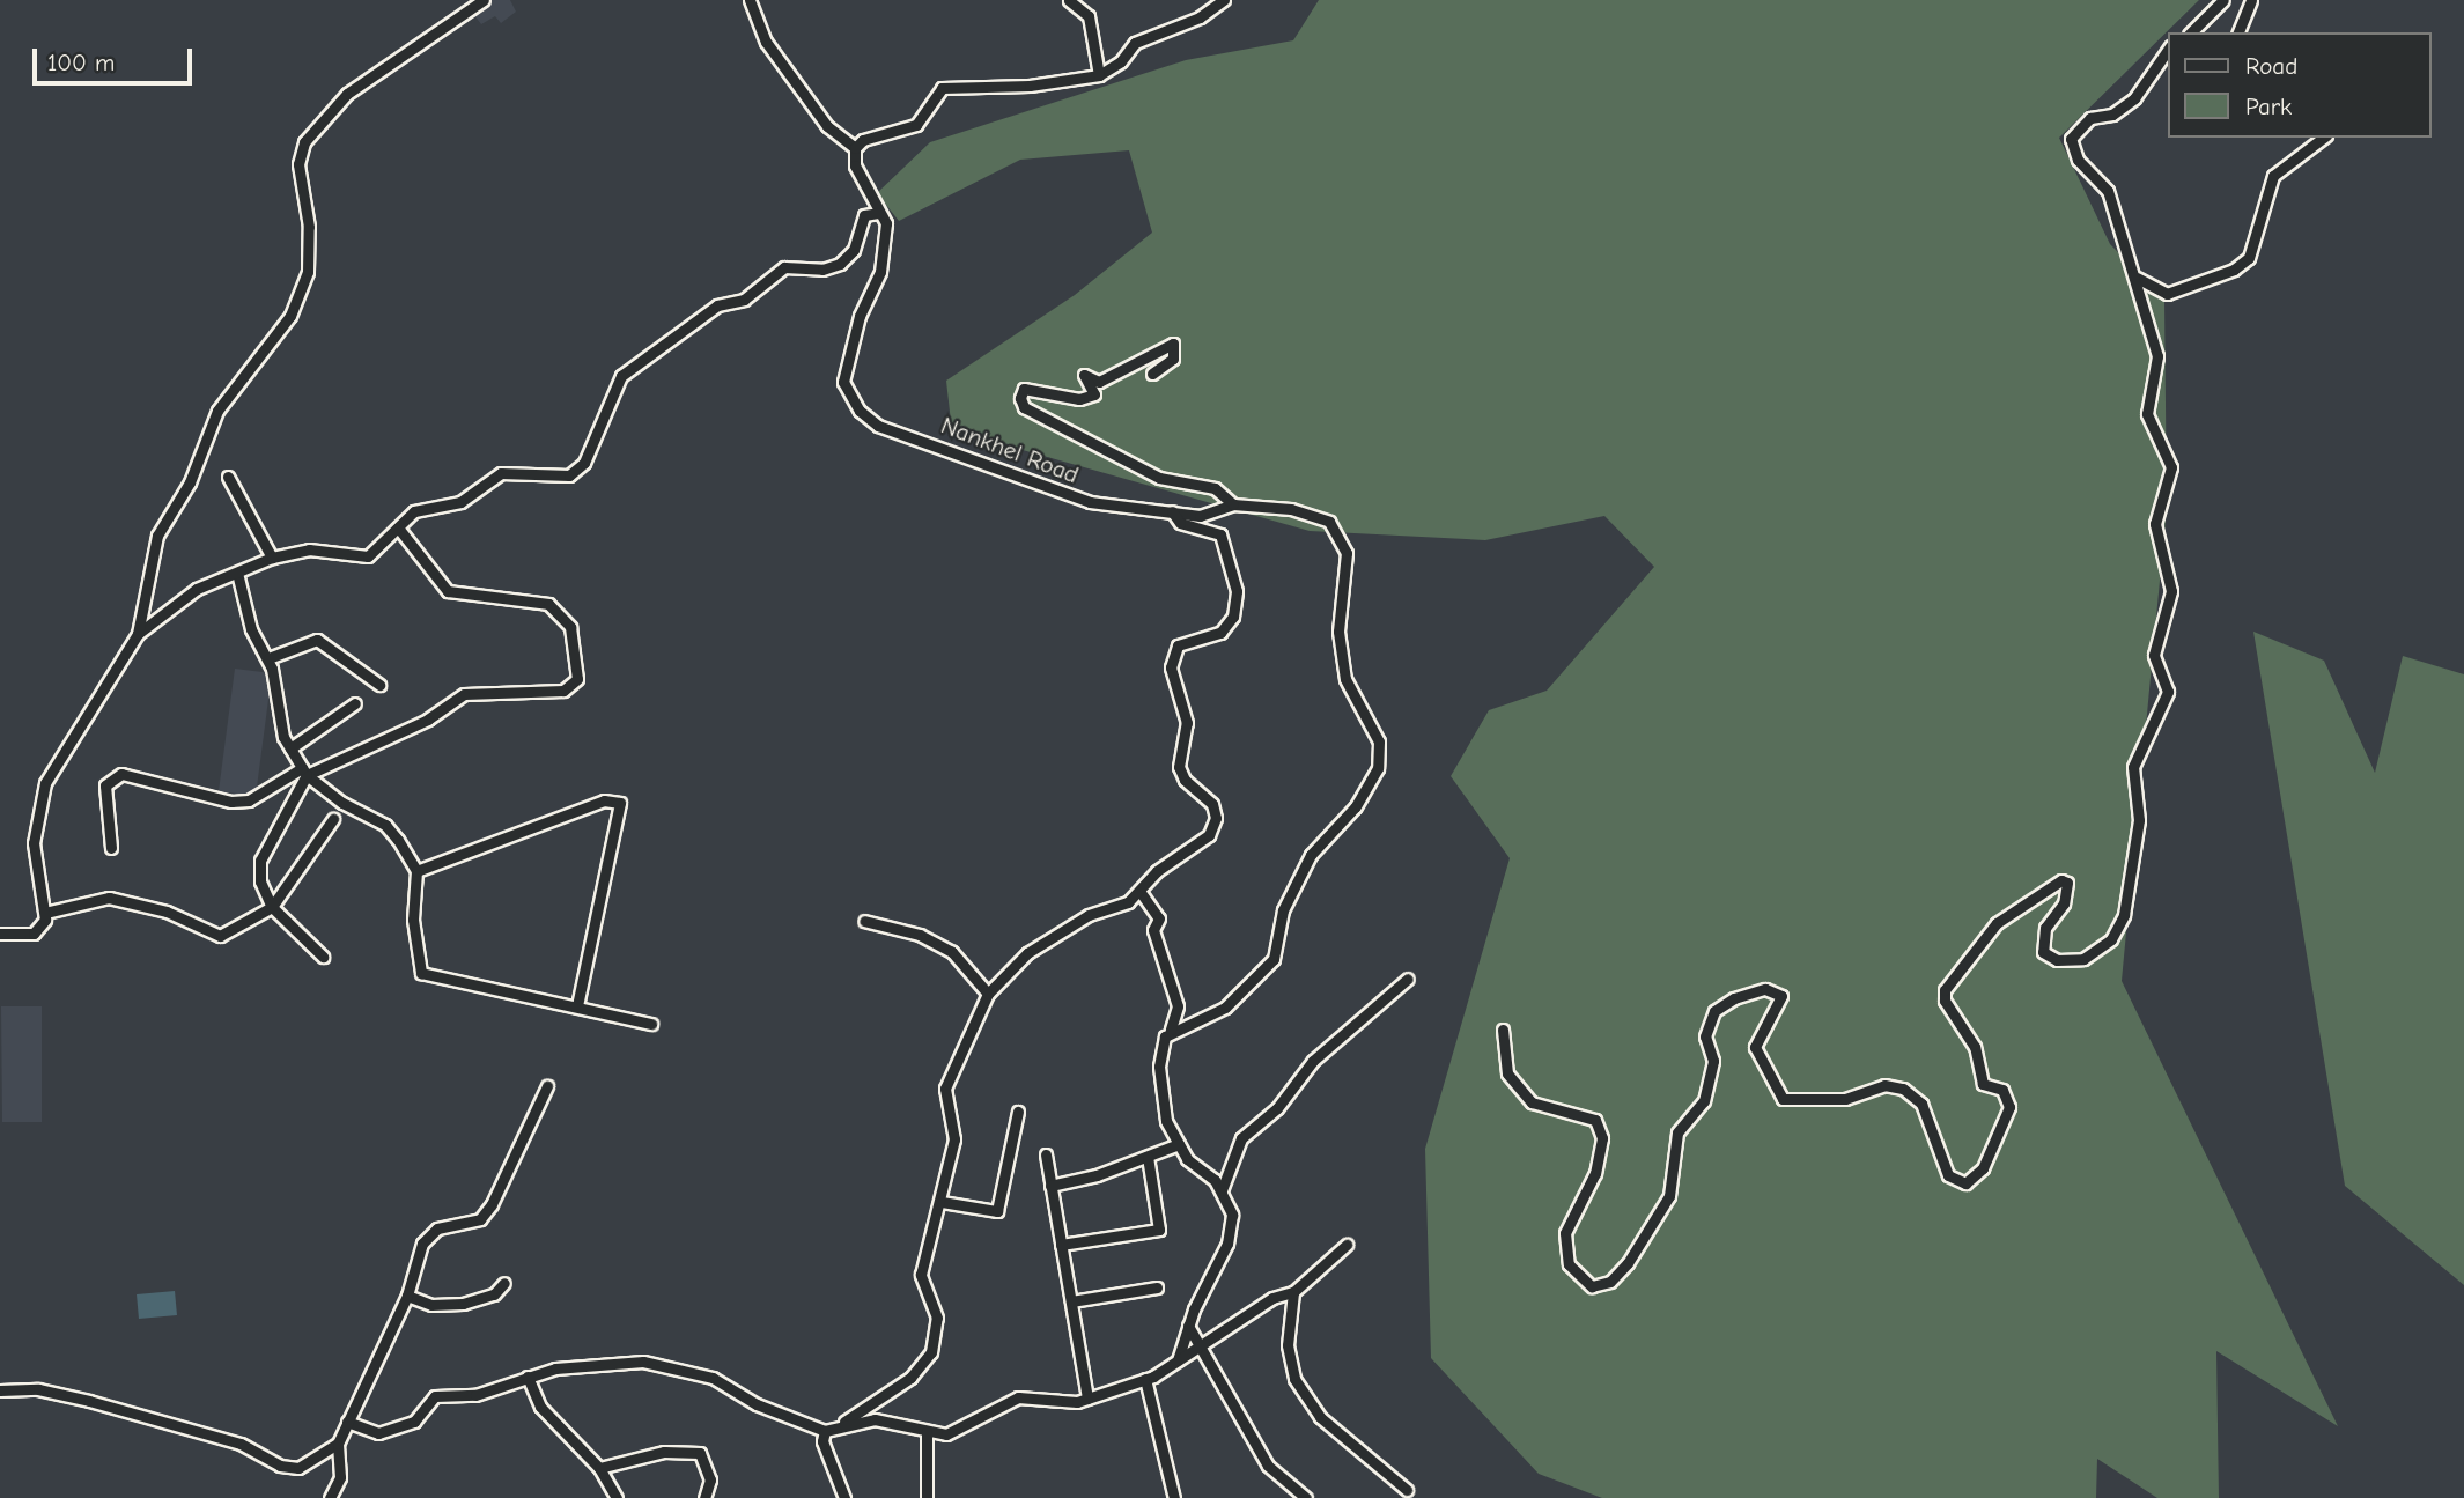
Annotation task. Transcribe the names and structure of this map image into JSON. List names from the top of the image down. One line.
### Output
{"streets":{"street":["Nankhel Road"]},"legend":["Road","Park"],"scale_bar":"100 m"}
